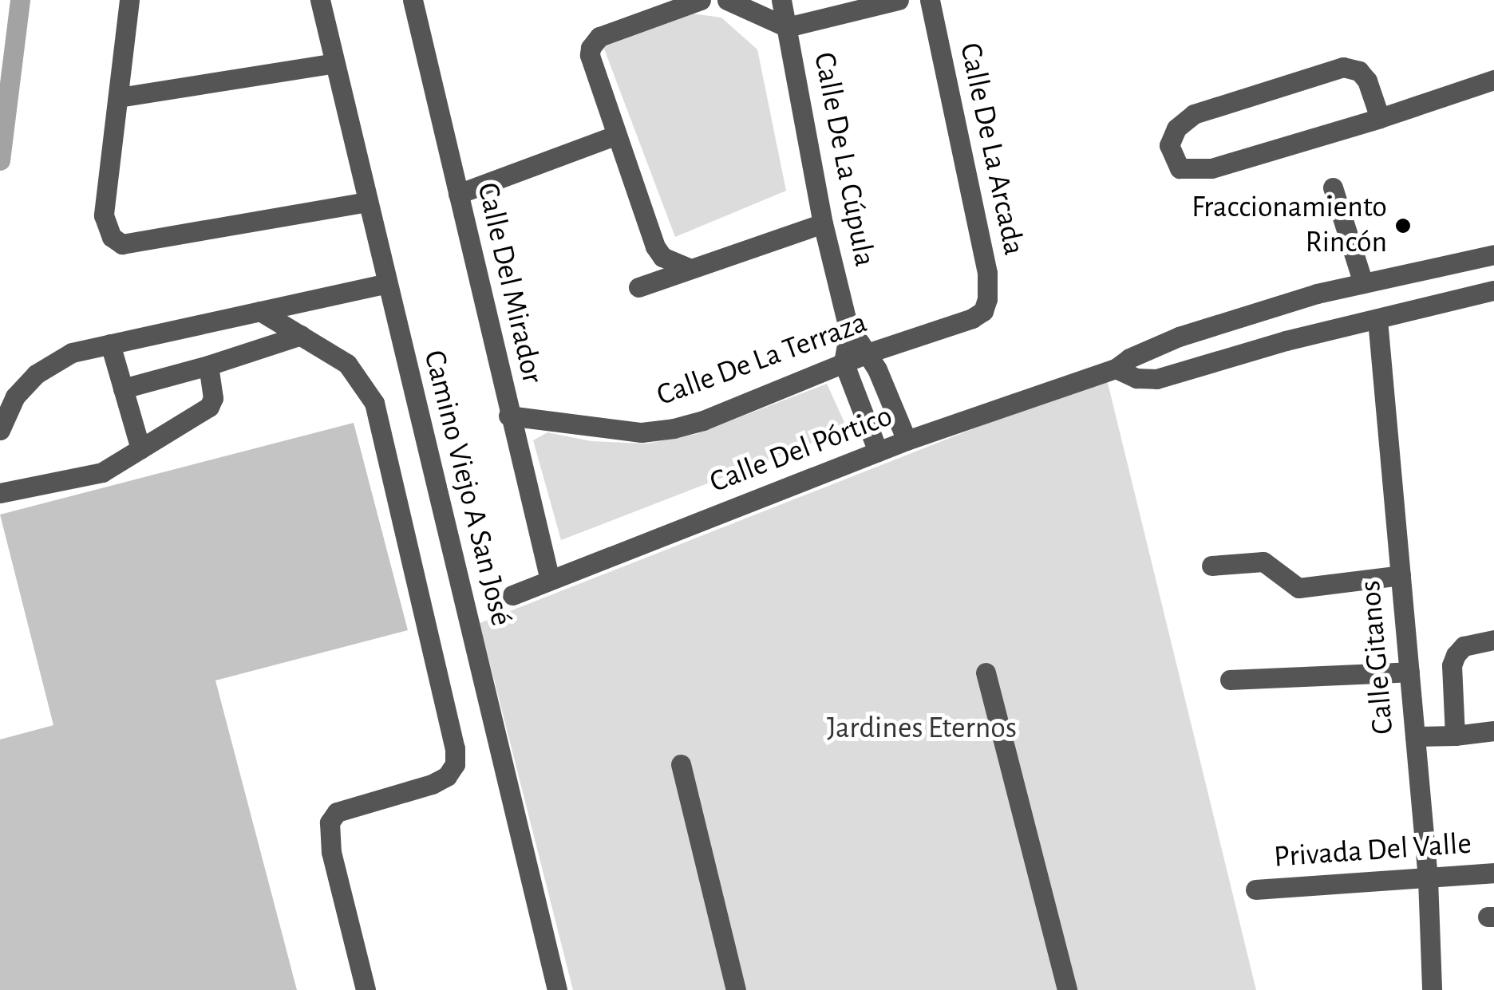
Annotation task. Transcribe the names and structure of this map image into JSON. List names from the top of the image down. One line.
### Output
{"streets":{"street":["Calle De La Arcada","Calle De La Cúpula","Calle Del Mirador","Calle De La Terraza","Calle Del Pórtico","Camino Viejo A San José","Calle Gitanos","Privada Del Valle"]},"crossings":[["Calle De La Arcada","Calle De La Terraza"],["Calle De La Cúpula","Calle De La Terraza"],["Calle De La Cúpula","Calle Del Pórtico"],["Calle Del Mirador","Calle De La Terraza"],["Calle Del Mirador","Calle Del Pórtico"],["Calle Gitanos","Privada Del Valle"]],"parks":["Jardines Eternos"],"places":["Fraccionamiento Rincón"]}
